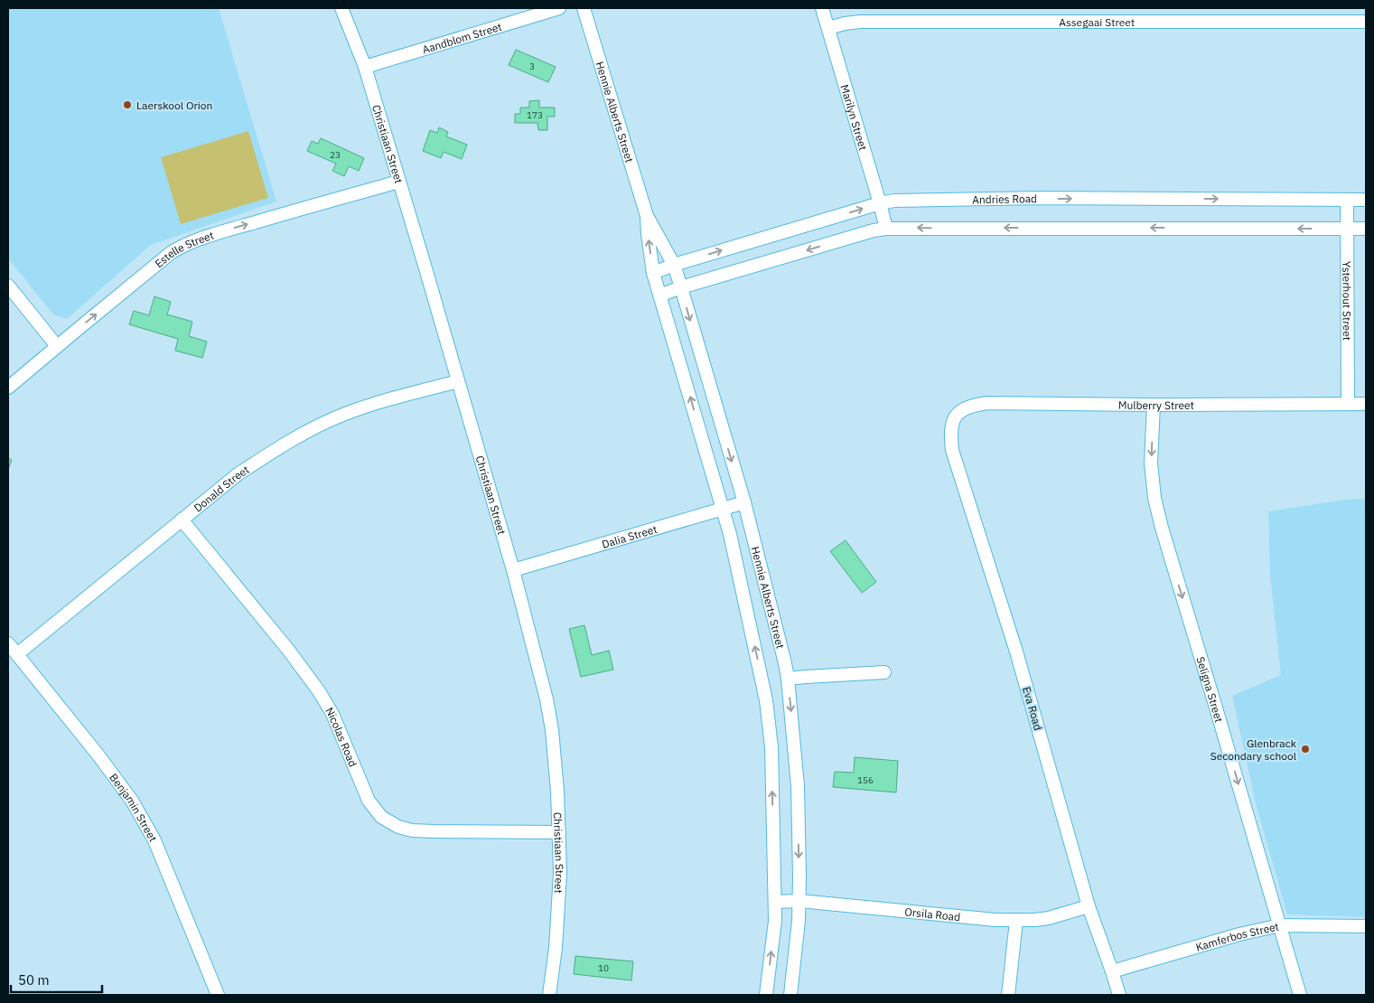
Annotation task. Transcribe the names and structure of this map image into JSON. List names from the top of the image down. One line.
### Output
{"streets":{"street":["Assegaai Street","Aandblom Street","Hennie Alberts Street","Marilyn Street","Christiaan Street","Andries Road","Estelle Street","Ysterhout Street","Mulberry Street","Donald Street","Dalia Street","Seligna Street","Eva Road","Nicolas Road","Benjamin Street","Orsila Road","Kamferbos Street"]},"crossings":[["Assegaai Street","Marilyn Street"],["Aandblom Street","Christiaan Street"],["Hennie Alberts Street","Andries Road"],["Hennie Alberts Street","Dalia Street"],["Hennie Alberts Street","Orsila Road"],["Marilyn Street","Andries Road"],["Christiaan Street","Estelle Street"],["Christiaan Street","Donald Street"],["Christiaan Street","Dalia Street"],["Christiaan Street","Nicolas Road"],["Andries Road","Ysterhout Street"],["Ysterhout Street","Mulberry Street"],["Mulberry Street","Seligna Street"],["Mulberry Street","Eva Road"],["Donald Street","Nicolas Road"],["Donald Street","Benjamin Street"],["Seligna Street","Kamferbos Street"],["Eva Road","Orsila Road"],["Eva Road","Kamferbos Street"]],"one_way":["Estelle Street","Seligna Street"],"places":["Laerskool Orion","Glenbrack Secondary school"],"house_numbers":["3","173","23","156","10"],"scale_bar":"50 m"}
